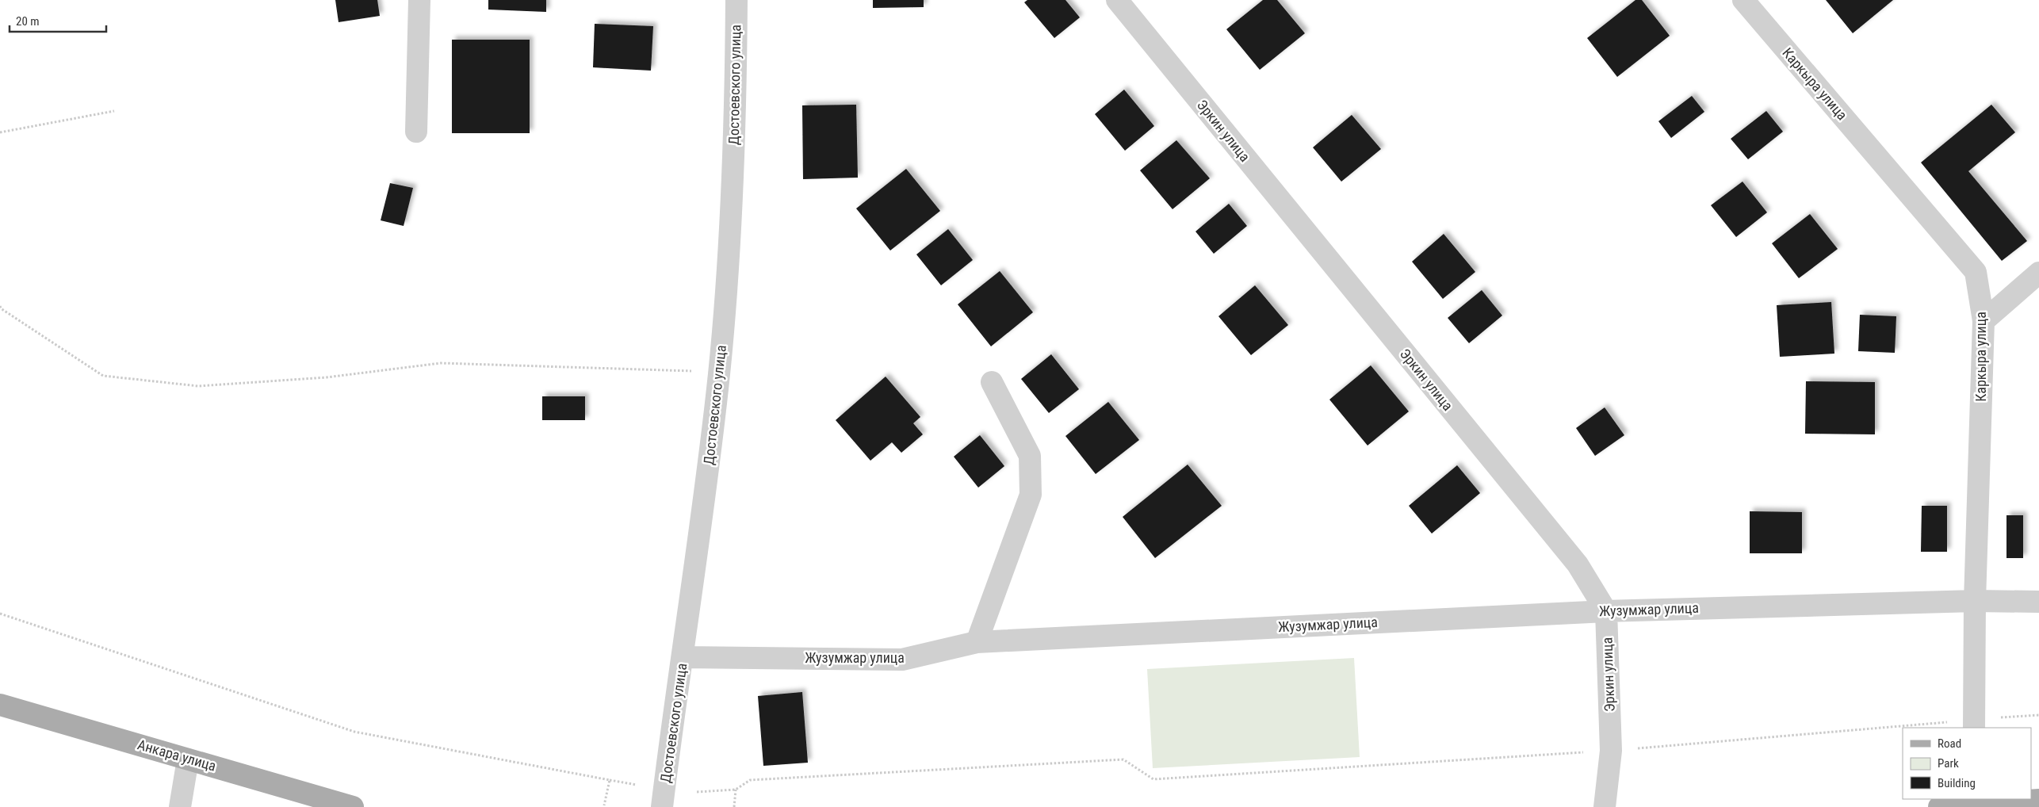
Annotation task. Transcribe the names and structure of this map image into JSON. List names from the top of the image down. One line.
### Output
{"streets":{"main road":["Анкара улица"],"street":["Каркыра улица","Достоевского улица","Эркин улица","Жузумжар улица"]},"crossings":[["Каркыра улица","Жузумжар улица"],["Достоевского улица","Жузумжар улица"],["Эркин улица","Жузумжар улица"]],"legend":["Road","Park","Building"],"scale_bar":"20 m"}
